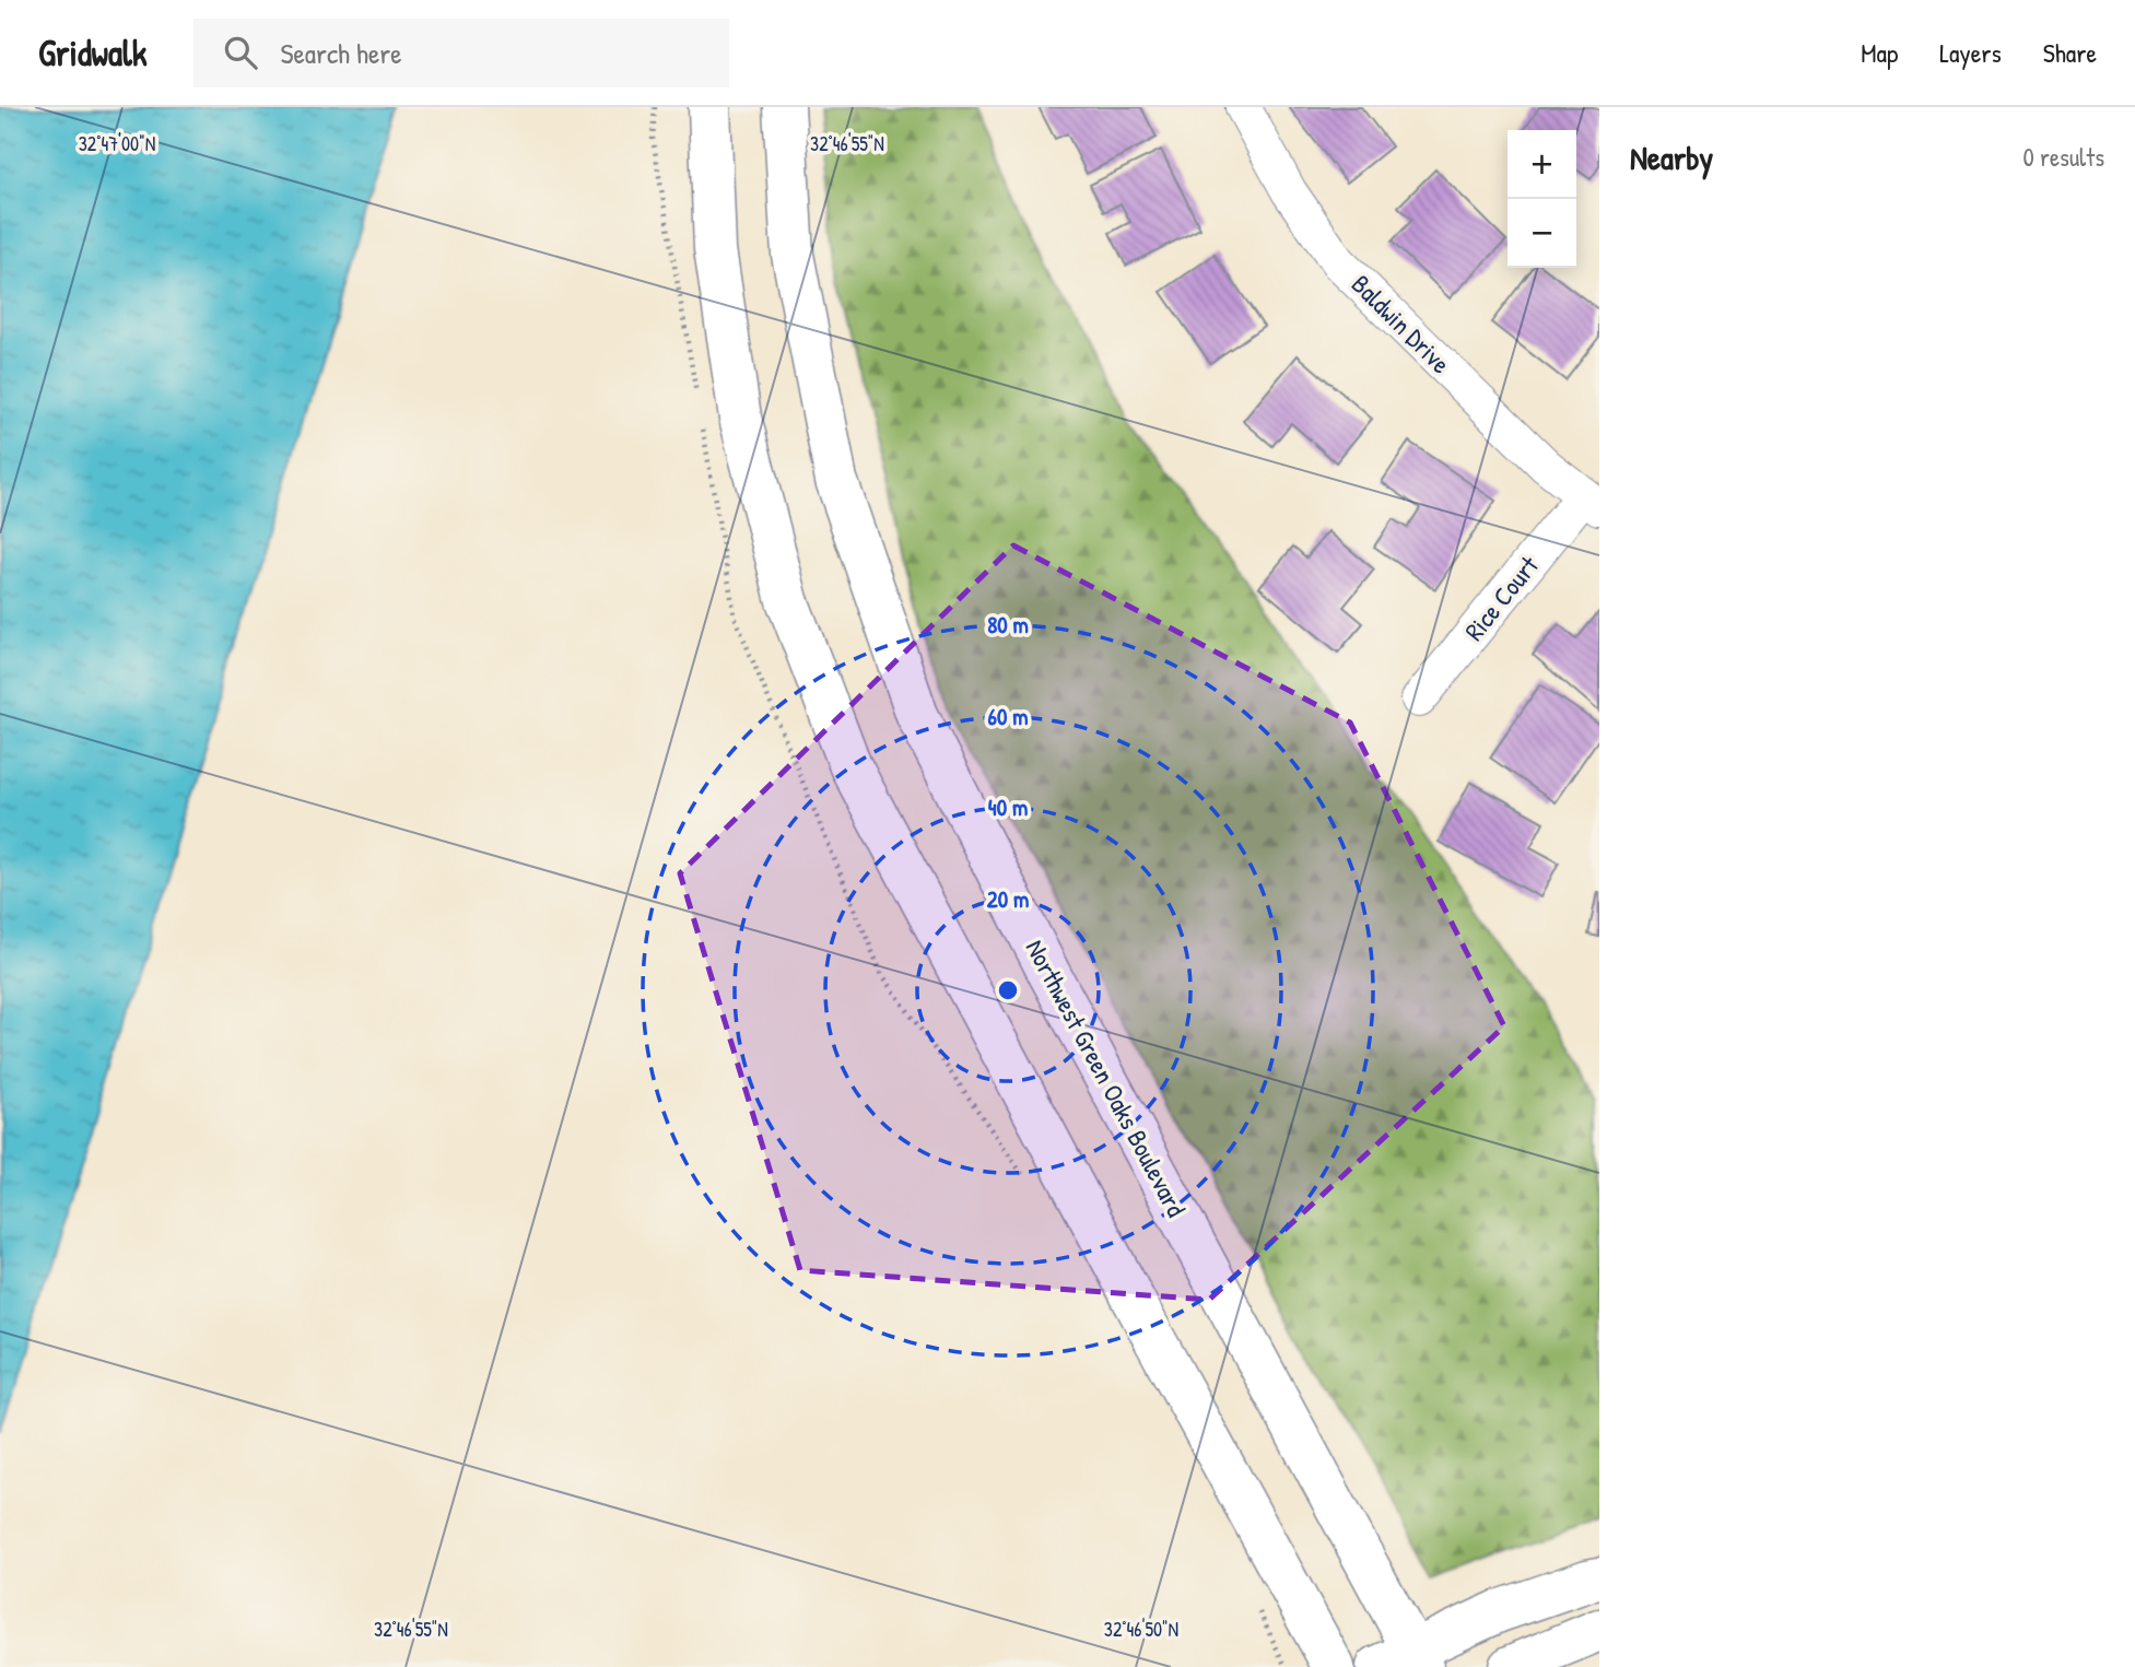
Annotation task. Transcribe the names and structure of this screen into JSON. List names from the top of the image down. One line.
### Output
{"streets":{"main road":["Northwest Green Oaks Boulevard"],"street":["Baldwin Drive","Rice Court"]},"crossings":[["Baldwin Drive","Rice Court"]],"page":{"header":"Gridwalk","search":"Search here","nav":["Map","Layers","Share"],"heading":["Nearby","0 results"],"map_buttons":["+","−"]},"coordinates":["32°47'00\"N","32°46'55\"N","32°46'50\"N"],"rings":["80 m","60 m","40 m","20 m"]}
